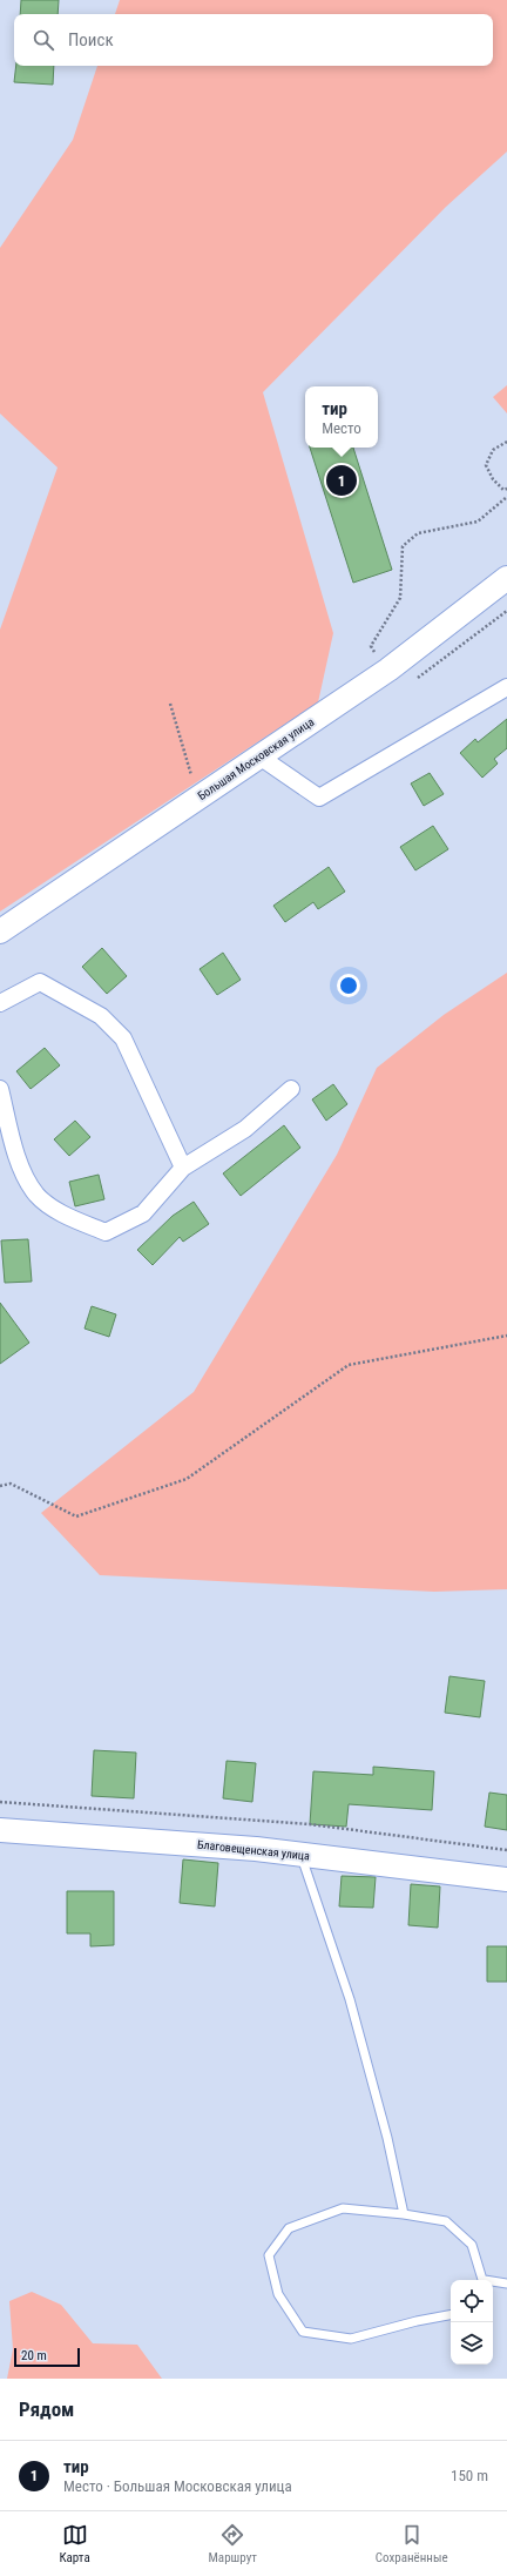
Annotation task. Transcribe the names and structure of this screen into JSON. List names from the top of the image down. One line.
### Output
{"streets":{"main road":["Большая Московская улица","Благовещенская улица"]},"scale_bar":"20 m","page":{"search":"Поиск","popup":["тир","Место"],"pins":"1","scale":"20 m","heading":"Рядом","list":[{"mark":"1","name":"тир","note":"Место · Большая Московская улица","value":"150 m"}],"nav":["Карта","Маршрут","Сохранённые"]}}
